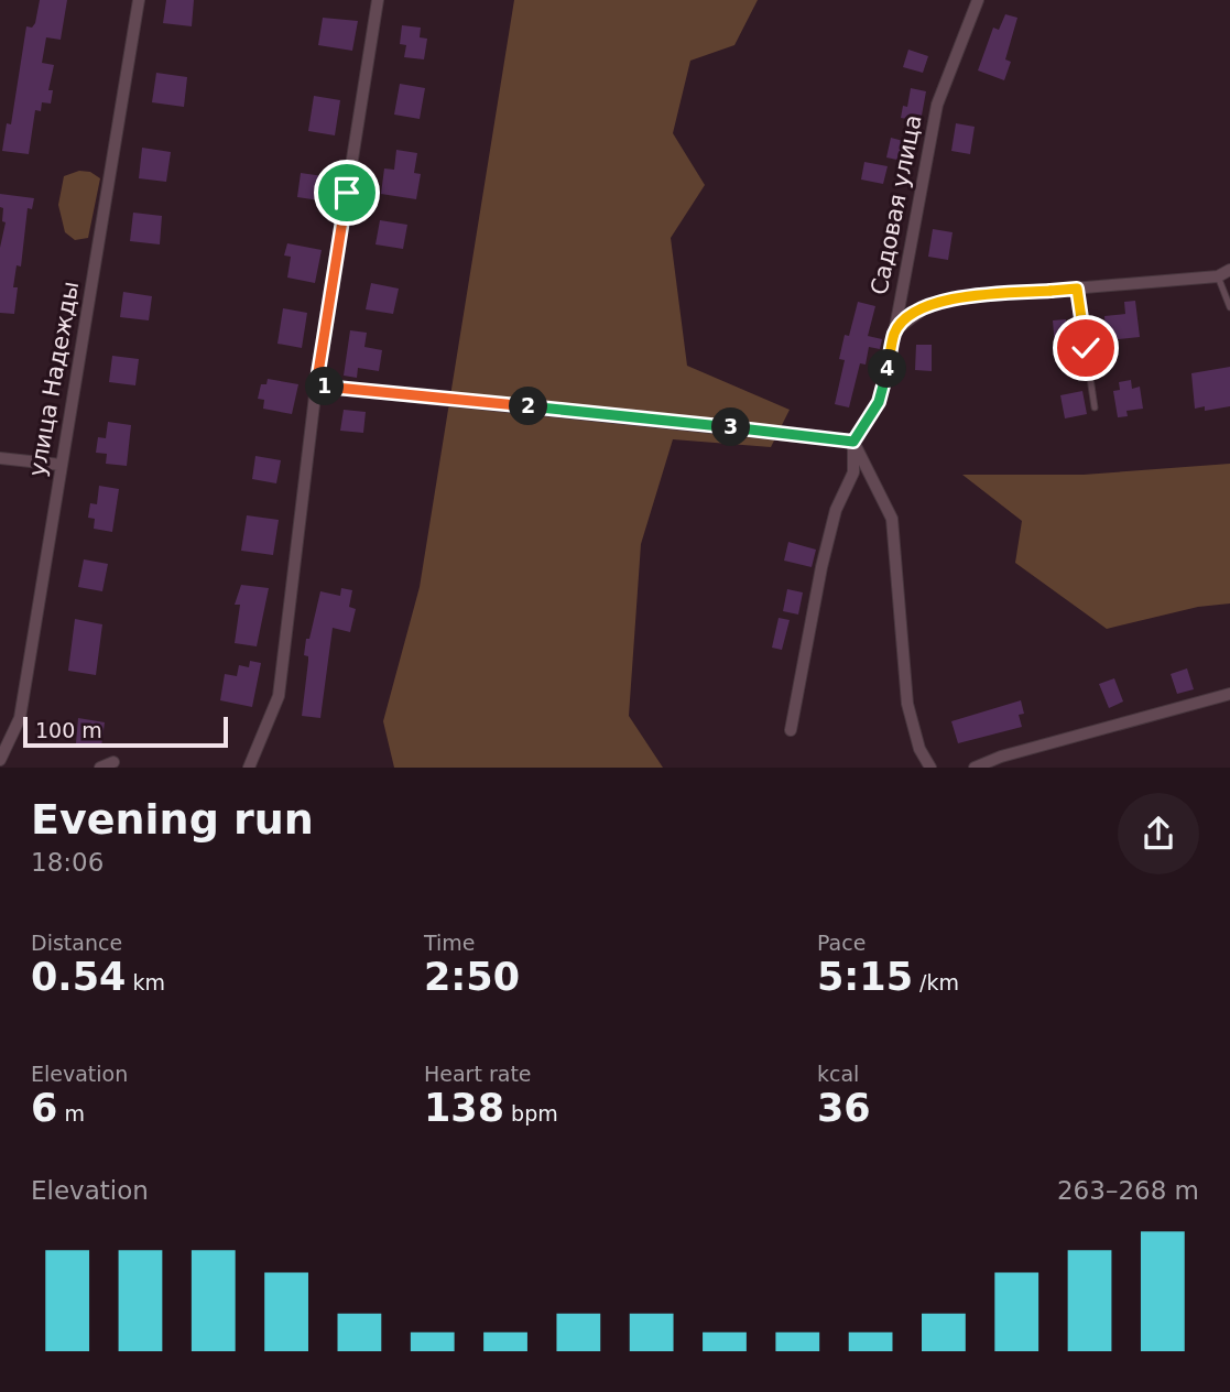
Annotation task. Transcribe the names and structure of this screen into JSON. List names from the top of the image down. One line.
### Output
{"streets":{"street":["Садовая улица","улица Надежды"]},"scale_bar":"100 m","page":{"pins":["4","1","2","3"],"scale":"100 m","heading":["Evening run","18:06"],"stats":[["Distance","0.54 km"],["Time","2:50"],["Pace","5:15 /km"],["Elevation","6 m"],["Heart rate","138 bpm"],["kcal","36"]],"chart":["Elevation","263–268 m"]}}
